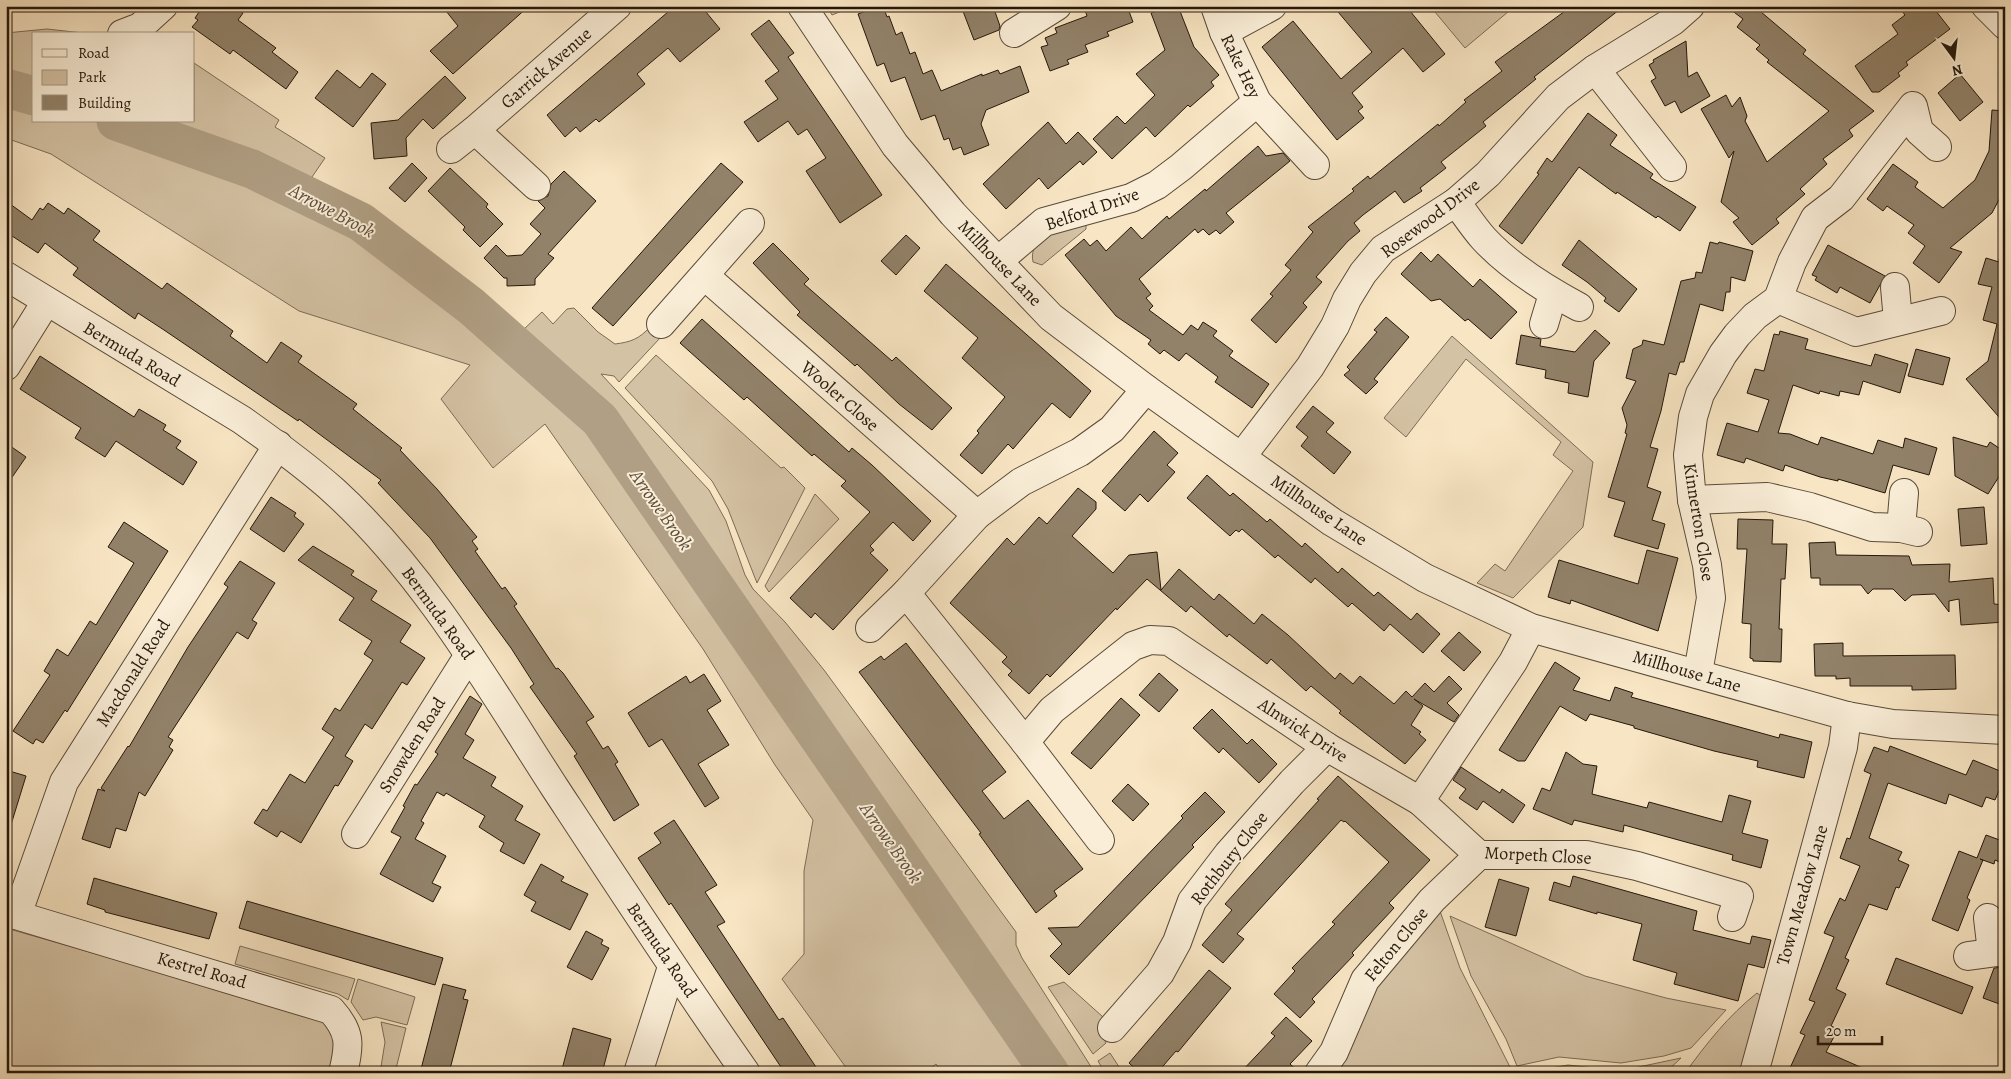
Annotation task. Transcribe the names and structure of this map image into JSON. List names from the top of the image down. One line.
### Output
{"streets":{"street":["Rake Hey","Garrick Avenue","Belford Drive","Rosewood Drive","Millhouse Lane","Bermuda Road","Wooler Close","Kinnerton Close","Macdonald Road","Alnwick Drive","Snowden Road","Morpeth Close","Rothbury Close","Town Meadow Lane","Felton Close","Kestrel Road"]},"crossings":[["Rake Hey","Belford Drive"],["Belford Drive","Millhouse Lane"],["Rosewood Drive","Millhouse Lane"],["Millhouse Lane","Kinnerton Close"],["Millhouse Lane","Town Meadow Lane"],["Bermuda Road","Macdonald Road"],["Bermuda Road","Snowden Road"],["Macdonald Road","Kestrel Road"],["Alnwick Drive","Morpeth Close"],["Alnwick Drive","Rothbury Close"],["Morpeth Close","Felton Close"]],"water":["Arrowe Brook"],"legend":["Road","Park","Building"],"scale_bar":"20 m","north":"bottom"}
